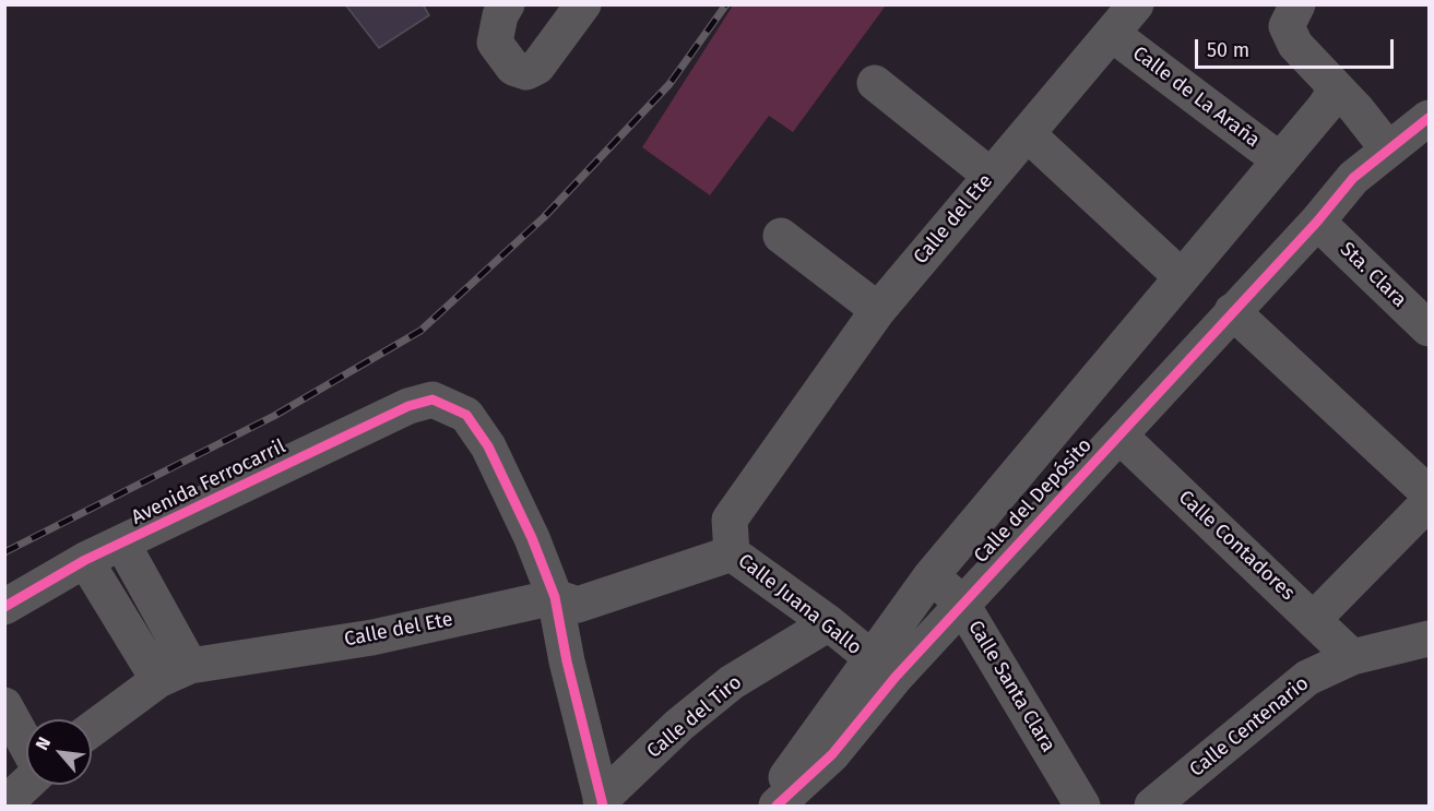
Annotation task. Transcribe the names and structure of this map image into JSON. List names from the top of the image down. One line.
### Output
{"streets":{"street":["Calle de La Araña","Calle del Ete","Sta. Clara","Avenida Ferrocarril","Calle del Depósito","Calle Contadores","Calle Juana Gallo","Calle Santa Clara","Calle del Tiro","Calle Centenario"]},"crossings":[["Calle de La Araña","Calle del Ete"],["Calle de La Araña","Calle del Depósito"],["Calle del Ete","Avenida Ferrocarril"],["Calle del Ete","Calle Juana Gallo"],["Sta. Clara","Calle del Depósito"],["Calle del Depósito","Calle Contadores"],["Calle del Depósito","Calle Juana Gallo"],["Calle del Depósito","Calle Santa Clara"],["Calle Contadores","Calle Centenario"],["Calle Juana Gallo","Calle del Tiro"]],"scale_bar":"50 m","north":"top left"}
